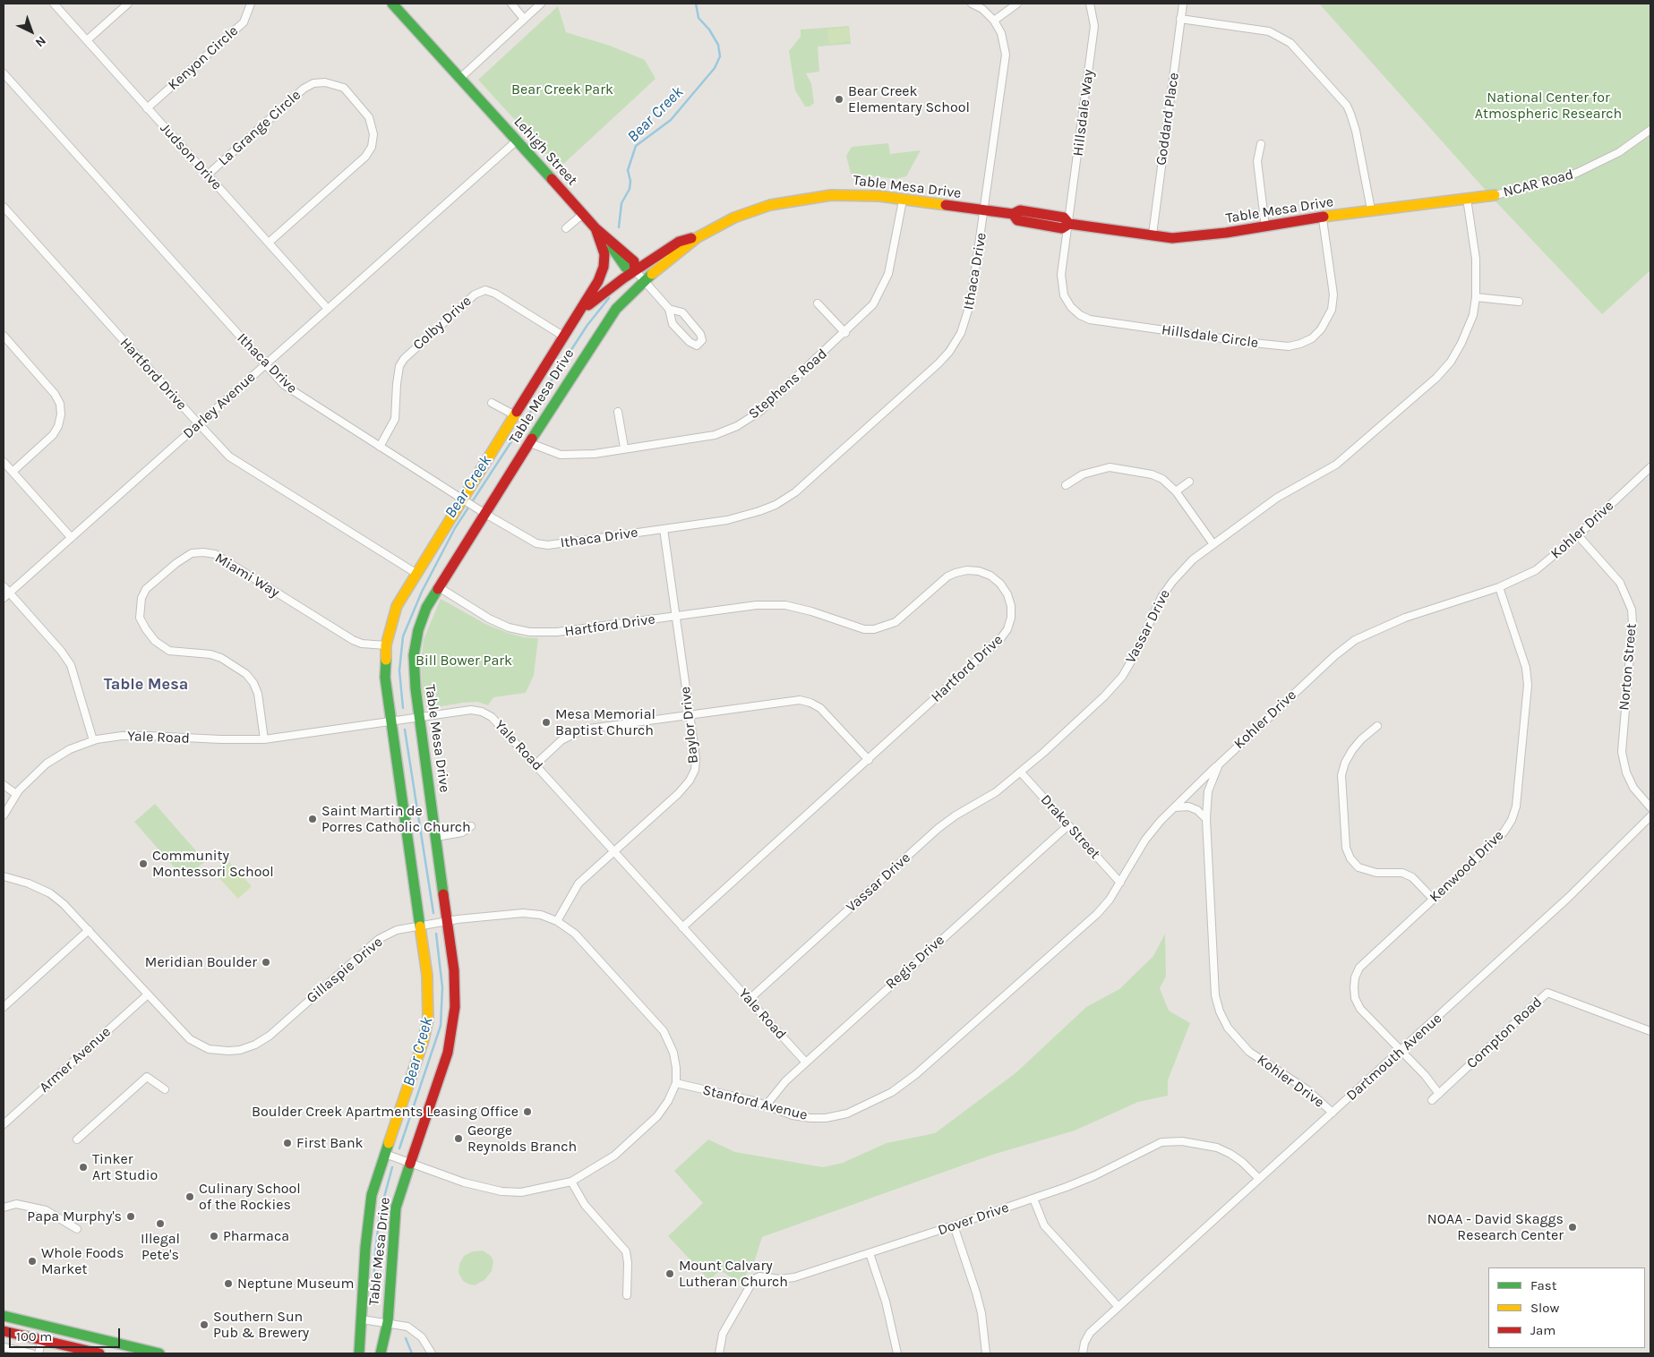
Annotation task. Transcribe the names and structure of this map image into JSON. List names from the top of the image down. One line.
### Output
{"streets":{"main road":["Lehigh Street","Table Mesa Drive"],"street":["Kenyon Circle","Hillsdale Way","Goddard Place","La Grange Circle","Judson Drive","NCAR Road","Ithaca Drive","Colby Drive","Hillsdale Circle","Hartford Drive","Stephens Road","Darley Avenue","Kohler Drive","Miami Way","Vassar Drive","Norton Street","Baylor Drive","Yale Road","Drake Street","Kenwood Drive","Regis Drive","Gillaspie Drive","Compton Road","Dartmouth Avenue","Armer Avenue","Stanford Avenue","Dover Drive"]},"crossings":[["Kenyon Circle","Judson Drive"],["Hillsdale Way","Table Mesa Drive"],["Hillsdale Way","Hillsdale Circle"],["Goddard Place","Table Mesa Drive"],["La Grange Circle","Judson Drive"],["Lehigh Street","Table Mesa Drive"],["Lehigh Street","Darley Avenue"],["Judson Drive","Darley Avenue"],["NCAR Road","Table Mesa Drive"],["Table Mesa Drive","Ithaca Drive"],["Table Mesa Drive","Colby Drive"],["Table Mesa Drive","Hillsdale Circle"],["Table Mesa Drive","Hartford Drive"],["Table Mesa Drive","Stephens Road"],["Table Mesa Drive","Miami Way"],["Table Mesa Drive","Vassar Drive"],["Table Mesa Drive","Yale Road"],["Table Mesa Drive","Gillaspie Drive"],["Ithaca Drive","Colby Drive"],["Ithaca Drive","Darley Avenue"],["Ithaca Drive","Baylor Drive"],["Hartford Drive","Darley Avenue"],["Hartford Drive","Baylor Drive"],["Hartford Drive","Yale Road"],["Kohler Drive","Norton Street"],["Kohler Drive","Kenwood Drive"],["Kohler Drive","Dartmouth Avenue"],["Kohler Drive","Stanford Avenue"],["Miami Way","Yale Road"],["Vassar Drive","Yale Road"],["Vassar Drive","Drake Street"],["Baylor Drive","Yale Road"],["Baylor Drive","Gillaspie Drive"],["Yale Road","Regis Drive"],["Drake Street","Regis Drive"],["Drake Street","Stanford Avenue"],["Kenwood Drive","Dartmouth Avenue"],["Regis Drive","Stanford Avenue"],["Gillaspie Drive","Armer Avenue"],["Gillaspie Drive","Stanford Avenue"],["Dartmouth Avenue","Dover Drive"]],"districts":["Table Mesa"],"water":["Bear Creek"],"parks":["Bear Creek Park","National Center for Atmospheric Research","Bill Bower Park"],"places":["Bear Creek Elementary School","Mesa Memorial Baptist Church","Saint Martin de Porres Catholic Church","Community Montessori School","Meridian Boulder","Boulder Creek Apartments Leasing Office","George Reynolds Branch","First Bank","Tinker Art Studio","Culinary School of the Rockies","Papa Murphy's","Illegal Pete's","NOAA - David Skaggs Research Center","Pharmaca","Whole Foods Market","Mount Calvary Lutheran Church","Neptune Museum","Southern Sun Pub & Brewery"],"legend":["Fast","Slow","Jam"],"scale_bar":"100 m","north":"bottom right"}
